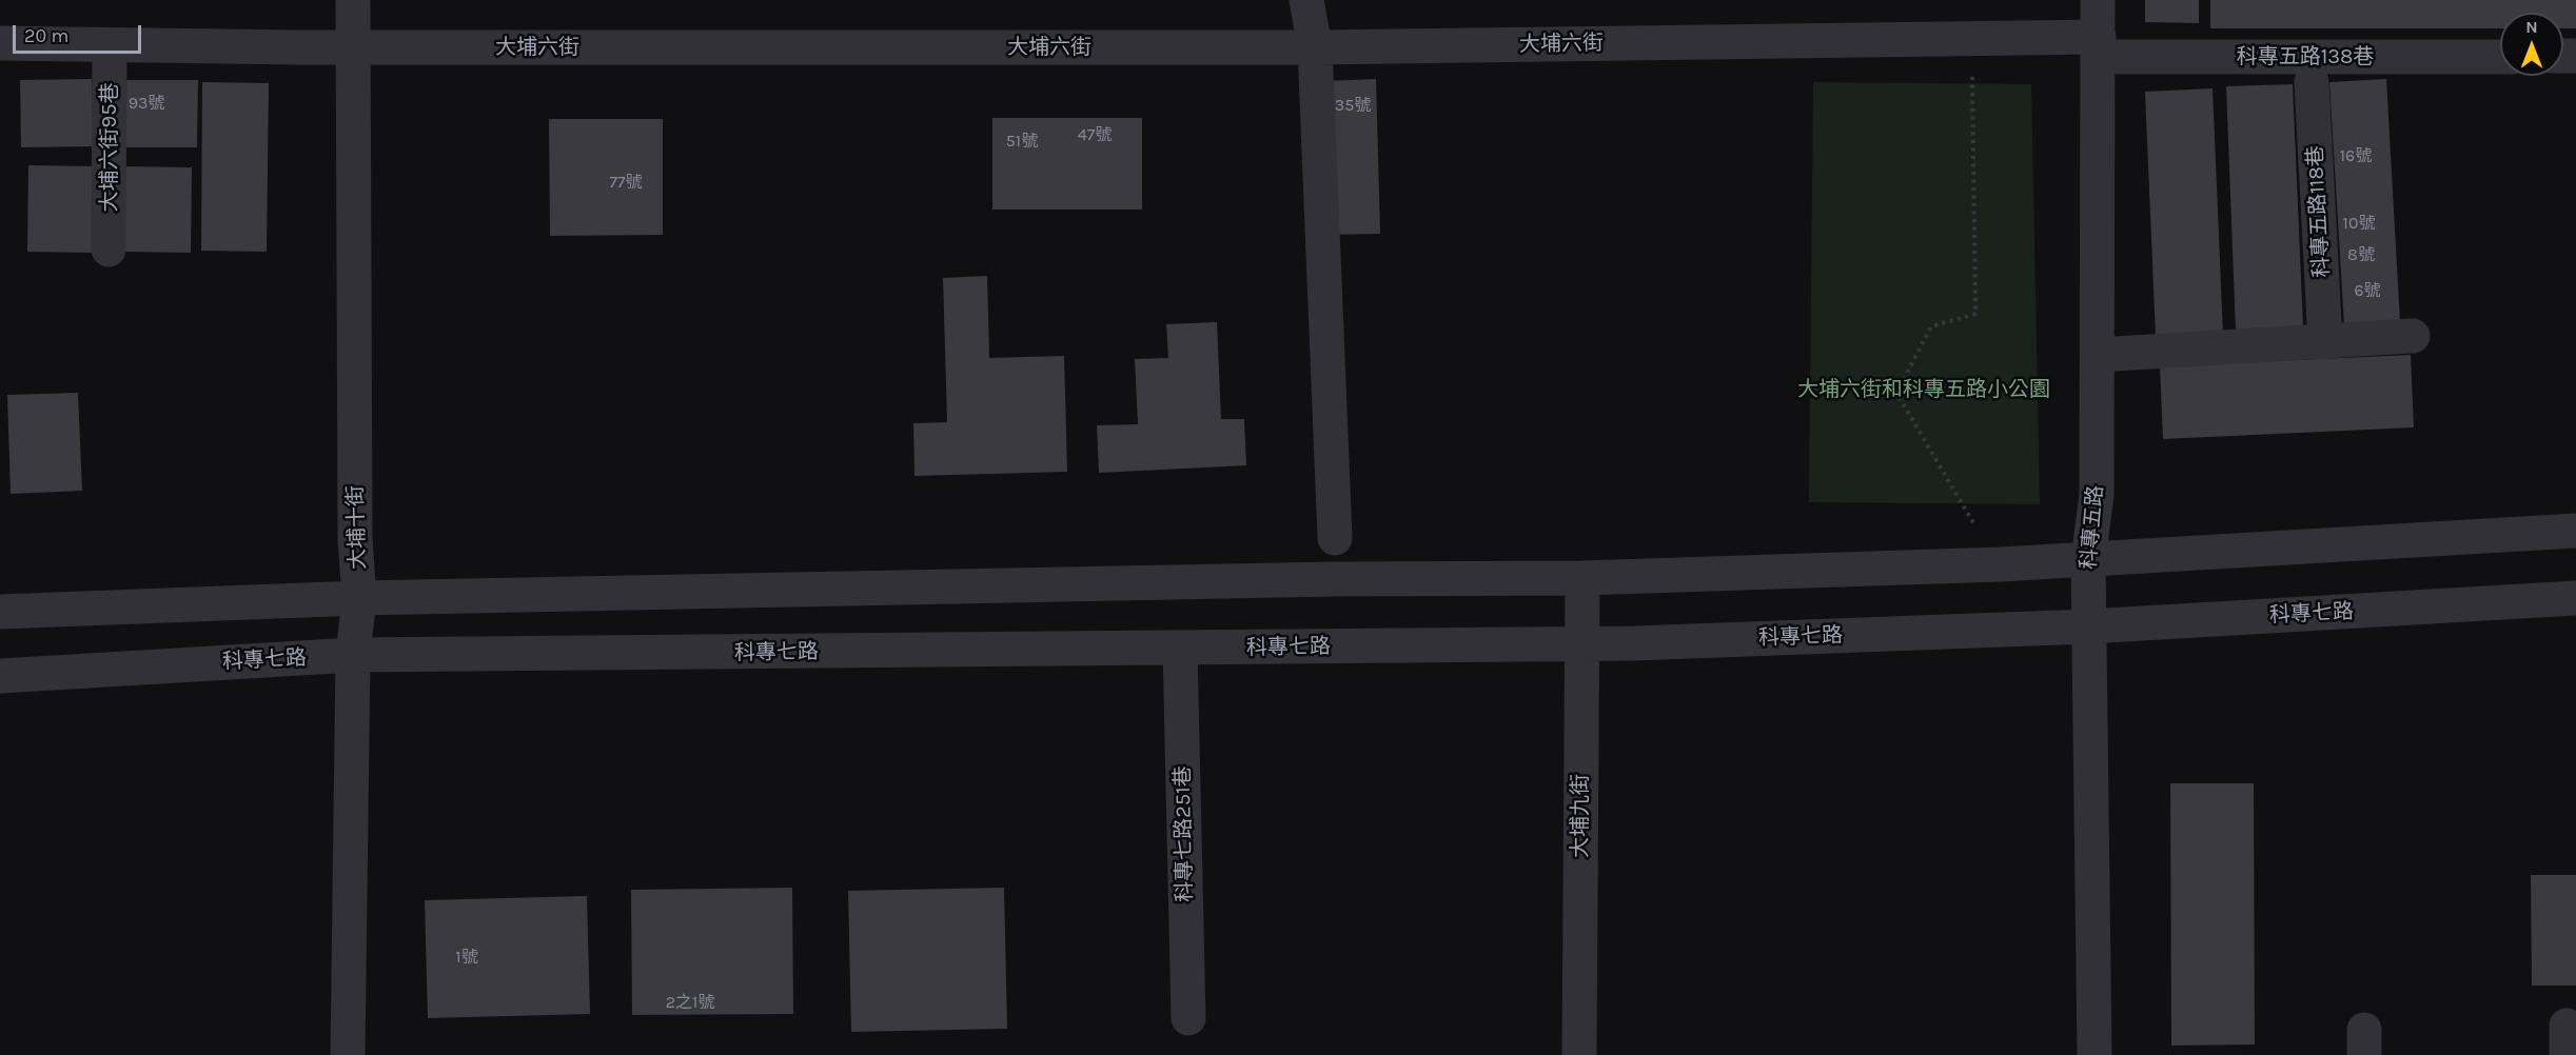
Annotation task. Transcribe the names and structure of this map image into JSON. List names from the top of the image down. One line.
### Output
{"streets":{"street":["大埔六街","科專五路138巷","大埔六街95巷","科專五路118巷","大埔十街","科專五路","科專七路","大埔九街","科專七路251巷"]},"crossings":[["大埔六街","科專五路138巷"],["大埔六街","大埔六街95巷"],["大埔六街","大埔十街"],["大埔六街","科專五路"],["科專五路138巷","科專五路"],["大埔十街","科專七路"],["科專五路","科專七路"],["科專七路","大埔九街"],["科專七路","科專七路251巷"]],"parks":["大埔六街和科專五路小公園"],"house_numbers":["93號","35號","47號","51號","16號","77號","10號","8號","6號","1號","2之1號"],"scale_bar":"20 m","north":"top"}
